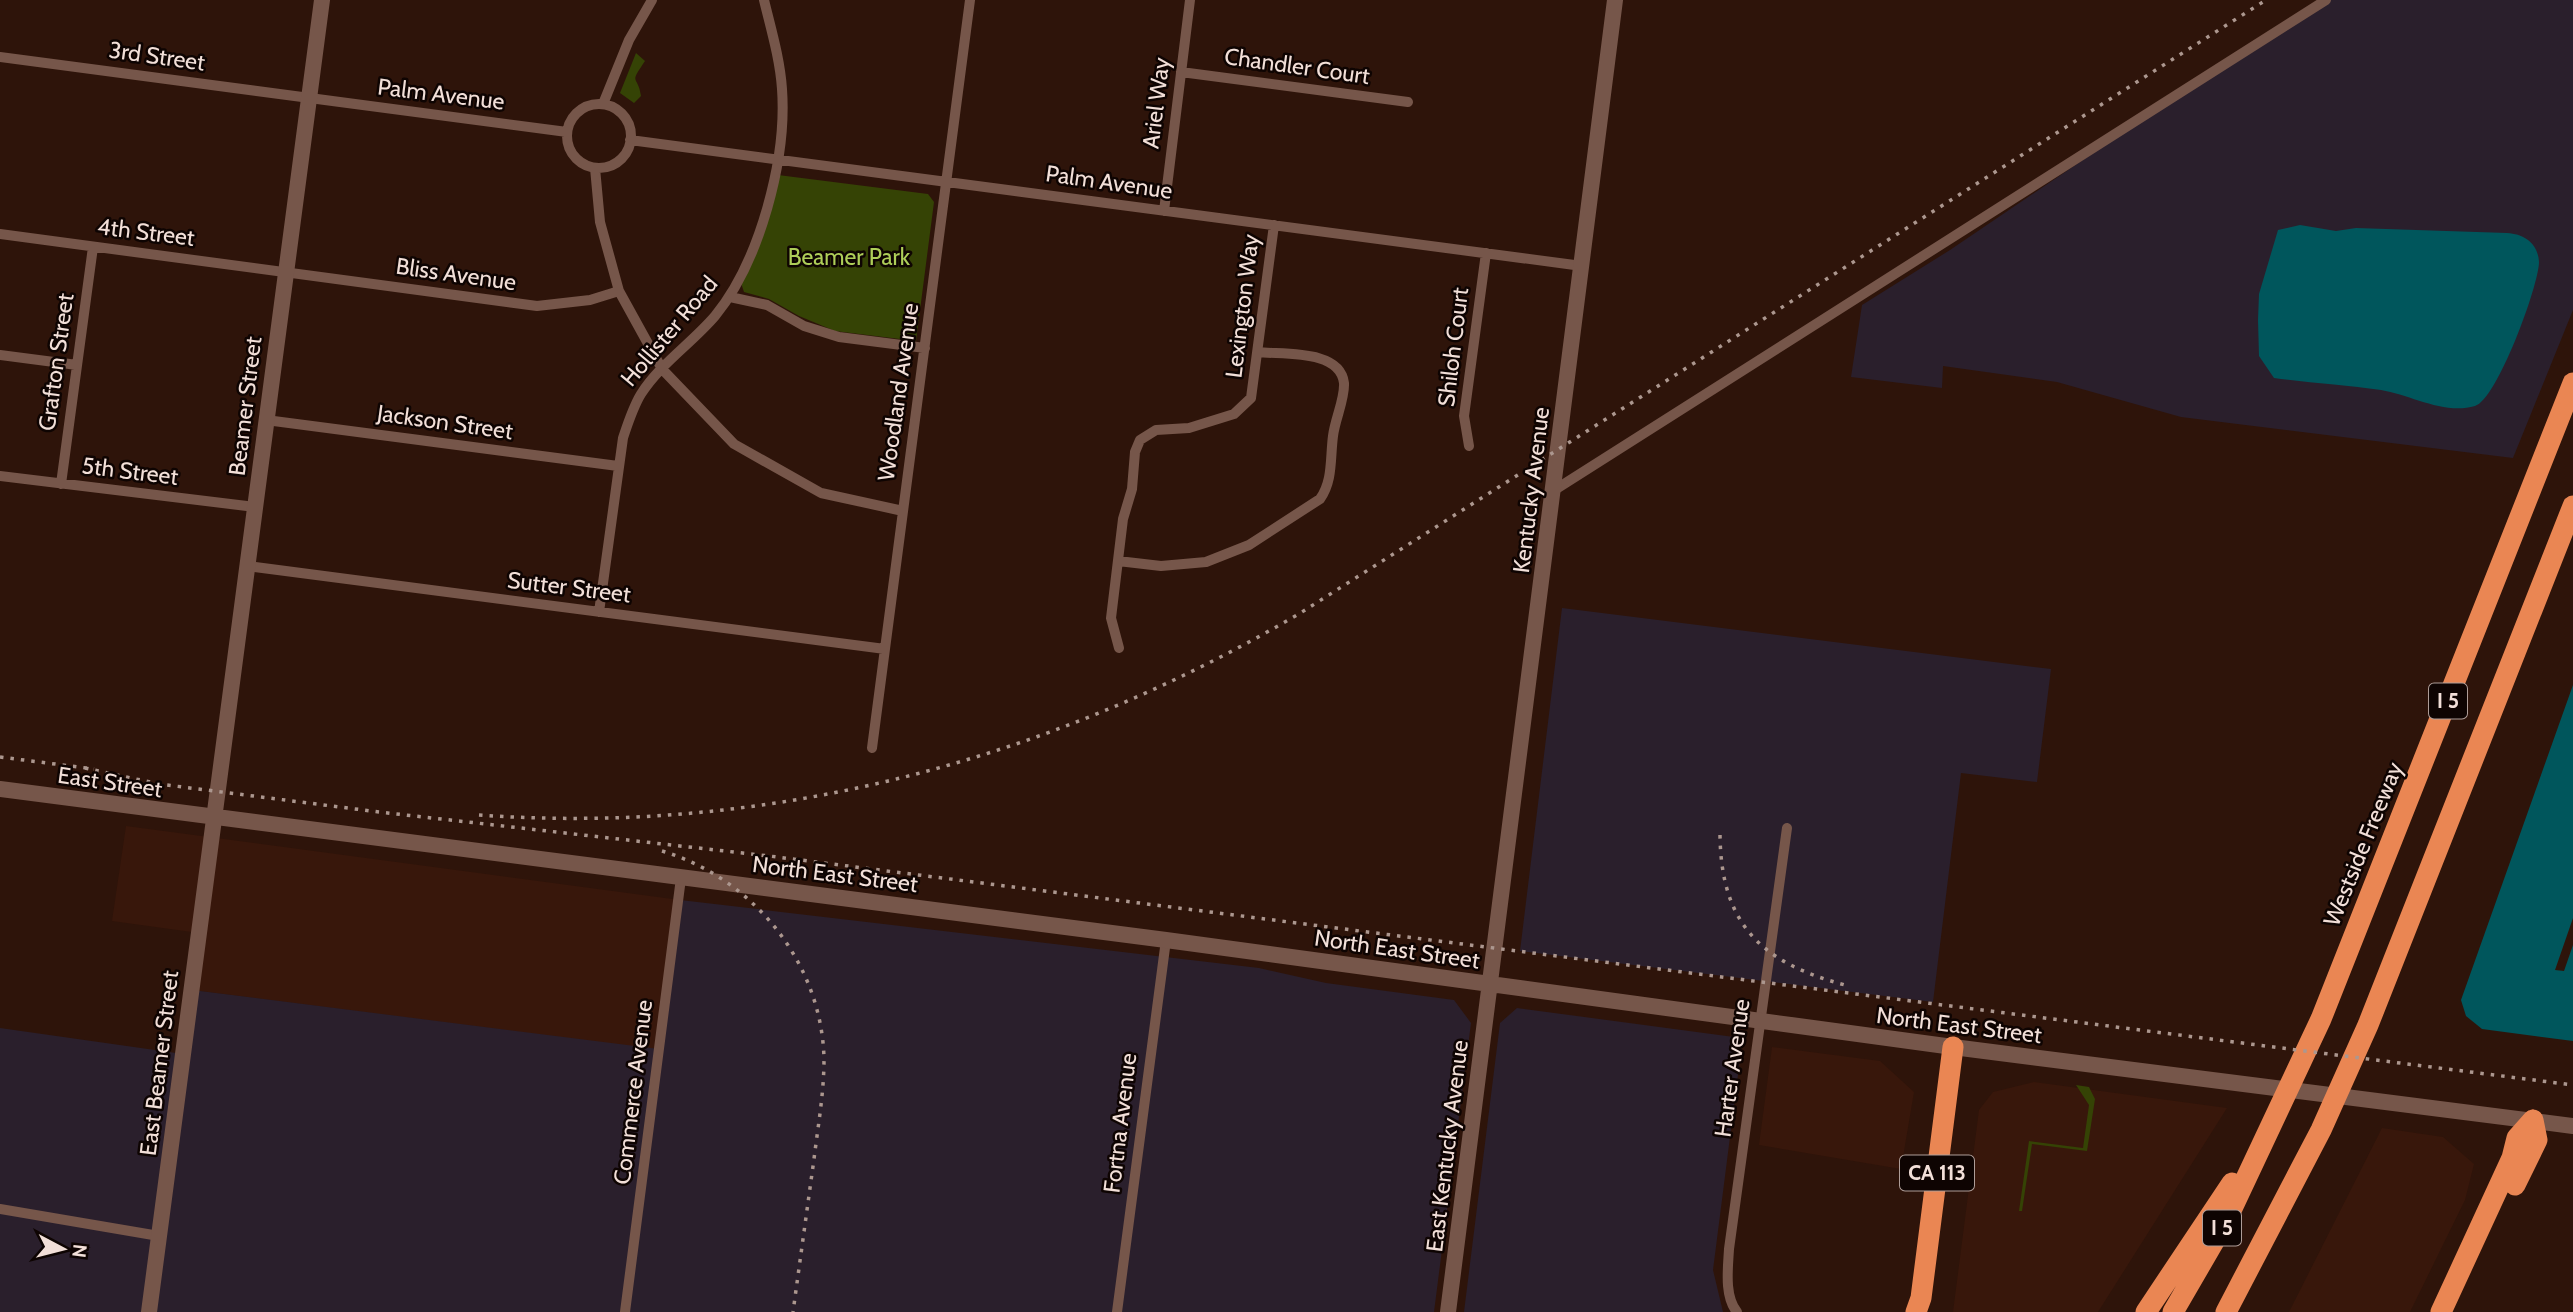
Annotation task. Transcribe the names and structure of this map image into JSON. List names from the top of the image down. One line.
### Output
{"streets":{"highway":["I 5","Westside Freeway","CA 113"],"street":["3rd Street","Chandler Court","Palm Avenue","Ariel Way","4th Street","Bliss Avenue","Lexington Way","Hollister Road","Shiloh Court","Grafton Street","Woodland Avenue","Beamer Street","Jackson Street","5th Street","Kentucky Avenue","Sutter Street","East Street","North East Street","East Beamer Street","Harter Avenue","Commerce Avenue","Fortna Avenue","East Kentucky Avenue"]},"crossings":[["3rd Street","Palm Avenue"],["3rd Street","Beamer Street"],["Chandler Court","Ariel Way"],["Palm Avenue","Ariel Way"],["Palm Avenue","Lexington Way"],["Palm Avenue","Hollister Road"],["Palm Avenue","Shiloh Court"],["Palm Avenue","Woodland Avenue"],["Palm Avenue","Beamer Street"],["Palm Avenue","Kentucky Avenue"],["4th Street","Bliss Avenue"],["4th Street","Grafton Street"],["4th Street","Beamer Street"],["Bliss Avenue","Beamer Street"],["Hollister Road","Jackson Street"],["Hollister Road","Sutter Street"],["Grafton Street","5th Street"],["Woodland Avenue","Sutter Street"],["Beamer Street","Jackson Street"],["Beamer Street","5th Street"],["Beamer Street","Sutter Street"],["Beamer Street","East Street"],["Beamer Street","North East Street"],["Beamer Street","East Beamer Street"],["Kentucky Avenue","North East Street"],["Kentucky Avenue","East Kentucky Avenue"],["East Street","North East Street"],["East Street","East Beamer Street"],["North East Street","East Beamer Street"],["North East Street","Harter Avenue"],["North East Street","Commerce Avenue"],["North East Street","Fortna Avenue"],["North East Street","East Kentucky Avenue"],["North East Street","CA 113"]],"parks":["Beamer Park"],"north":"right"}
